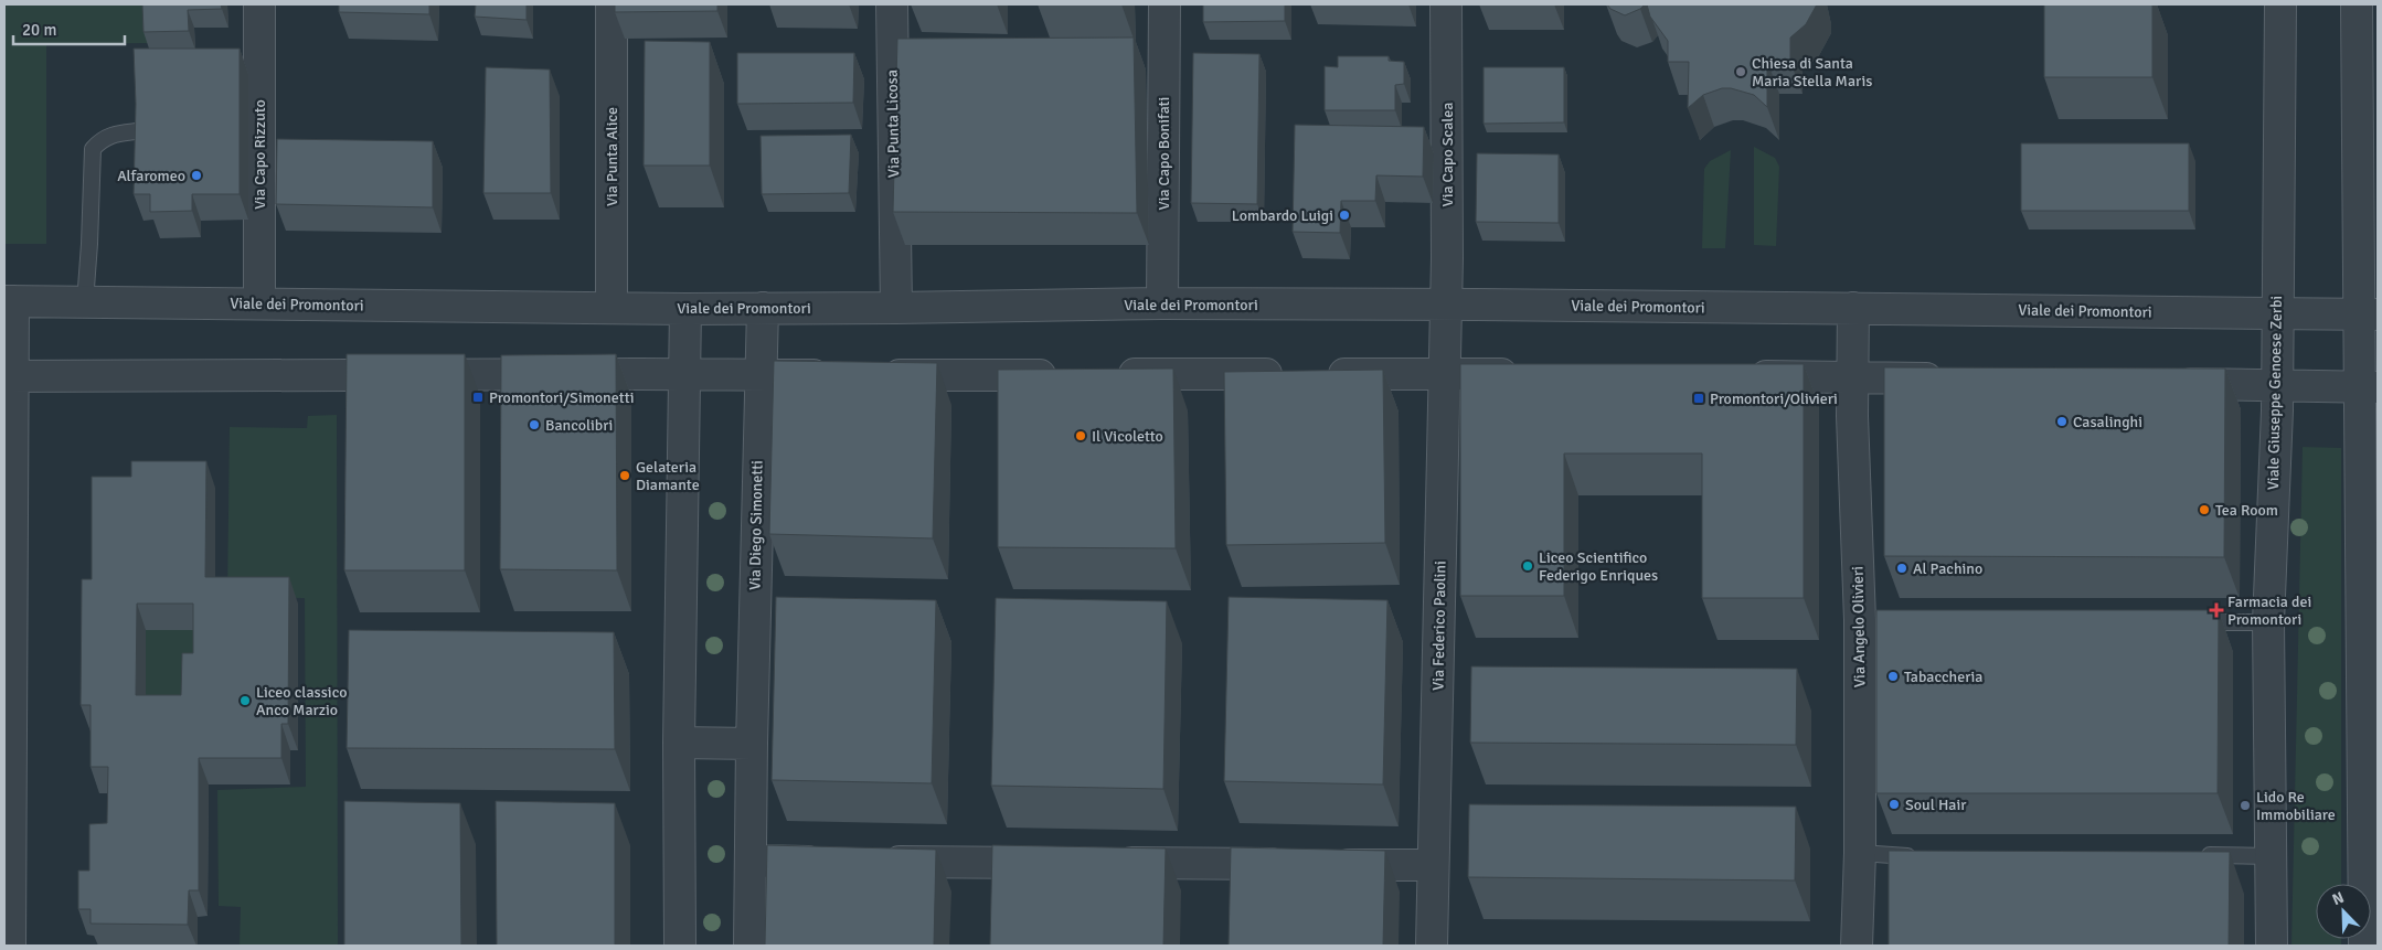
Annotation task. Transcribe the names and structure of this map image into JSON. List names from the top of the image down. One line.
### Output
{"streets":{"street":["Via Punta Licosa","Via Capo Bonifati","Via Capo Rizzuto","Via Capo Scalea","Via Punta Alice","Viale dei Promontori","Viale Giuseppe Genoese Zerbi","Via Diego Simonetti","Via Federico Paolini","Via Angelo Olivieri"]},"crossings":[["Via Punta Licosa","Viale dei Promontori"],["Via Capo Bonifati","Viale dei Promontori"],["Via Capo Rizzuto","Viale dei Promontori"],["Via Capo Scalea","Viale dei Promontori"],["Via Capo Scalea","Via Federico Paolini"],["Via Punta Alice","Viale dei Promontori"],["Viale dei Promontori","Viale Giuseppe Genoese Zerbi"],["Viale dei Promontori","Via Diego Simonetti"],["Viale dei Promontori","Via Federico Paolini"],["Viale dei Promontori","Via Angelo Olivieri"]],"places":{"other":["Chiesa di Santa Maria Stella Maris","Alfaromeo","Lombardo Luigi","Casalinghi","Bancolibri","Il Vicoletto","Gelateria Diamante","Tea Room","Liceo Scientifico Federigo Enriques","Al Pachino","Tabaccheria","Liceo classico Anco Marzio","Soul Hair","Lido Re Immobiliare"],"transit":["Promontori/Simonetti","Promontori/Olivieri"],"health":["Farmacia dei Promontori"]},"scale_bar":"20 m","north":"top left"}
